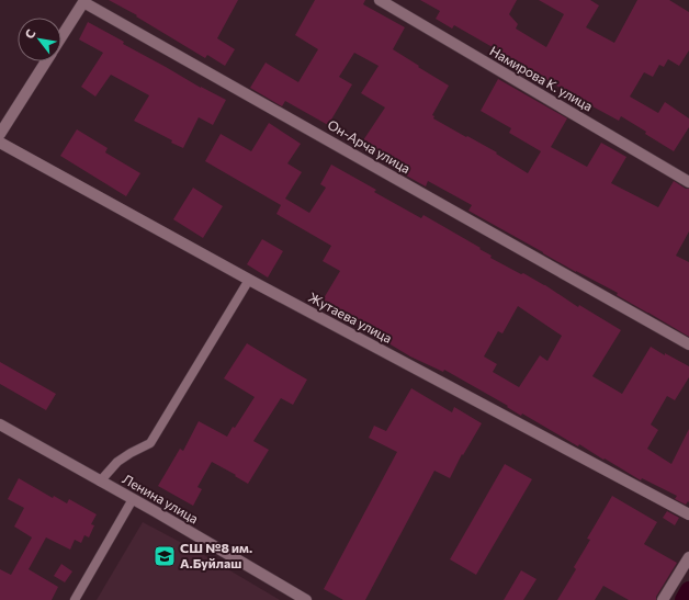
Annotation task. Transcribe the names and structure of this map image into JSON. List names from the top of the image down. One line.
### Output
{"streets":{"street":["Намирова К. улица","Он-Арча улица","Жутаева улица","Ленина улица"]},"places":{"school or university":["СШ №8 им. А.Буйлаш"]},"north":"top left"}
